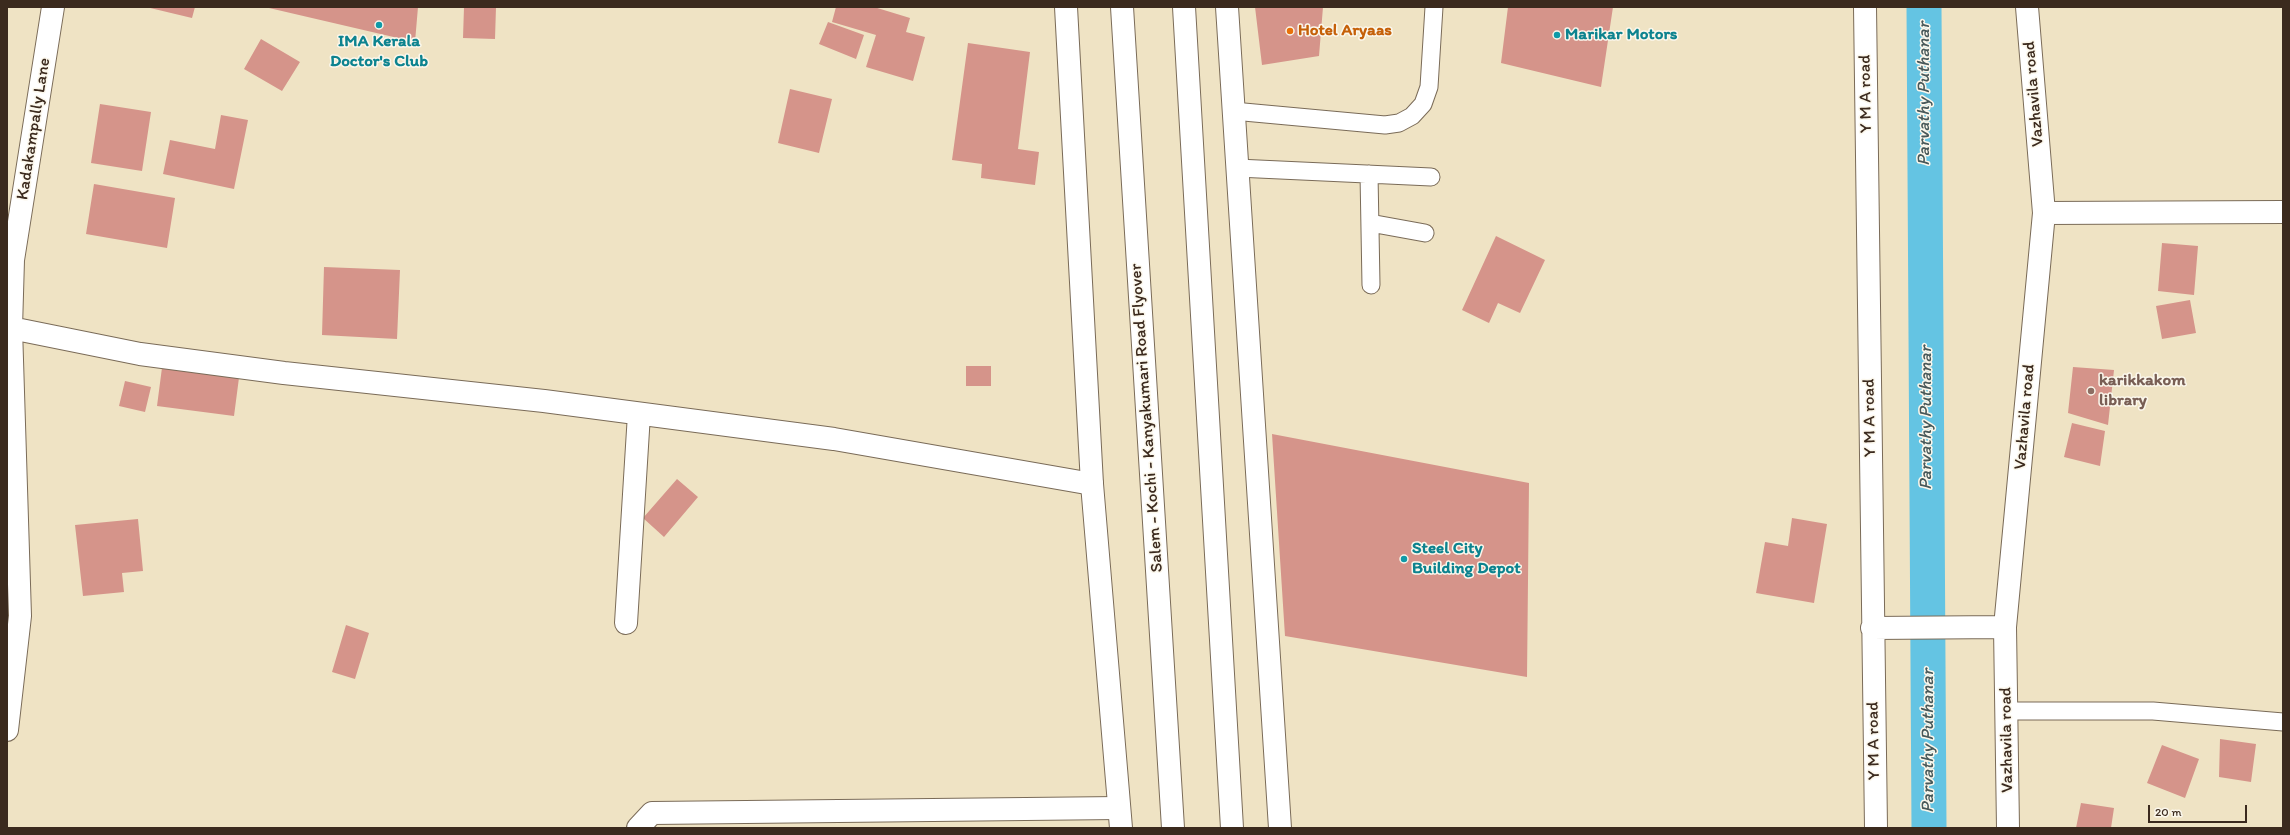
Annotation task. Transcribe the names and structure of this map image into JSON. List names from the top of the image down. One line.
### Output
{"streets":{"main road":["Y M A road","Vazhavila road","Kadakampally Lane","Salem - Kochi - Kanyakumari Road Flyover"]},"water":["Parvathy Puthanar"],"places":["IMA Kerala Doctor's Club","Hotel Aryaas","Marikar Motors","karikkakom library","Steel City Building Depot"],"scale_bar":"20 m"}
